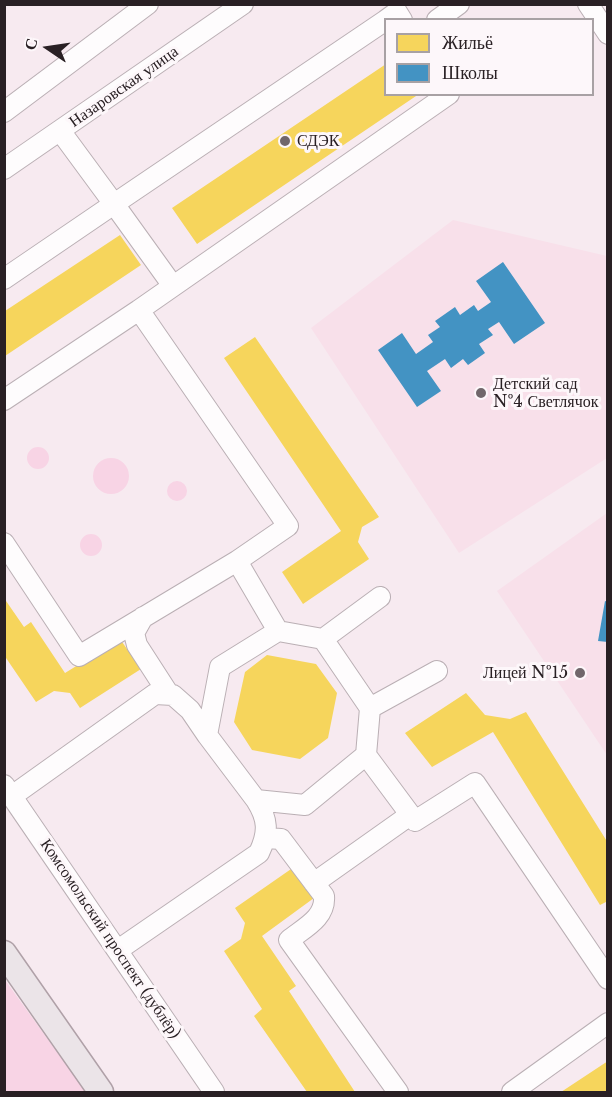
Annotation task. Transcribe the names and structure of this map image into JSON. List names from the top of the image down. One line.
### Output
{"streets":{"street":["Назаровская улица","Комсомольский проспект (дублёр)"]},"places":["СДЭК","Детский сад №4 Светлячок","Лицей №15"],"legend":["Жильё","Школы"],"north":"left"}
